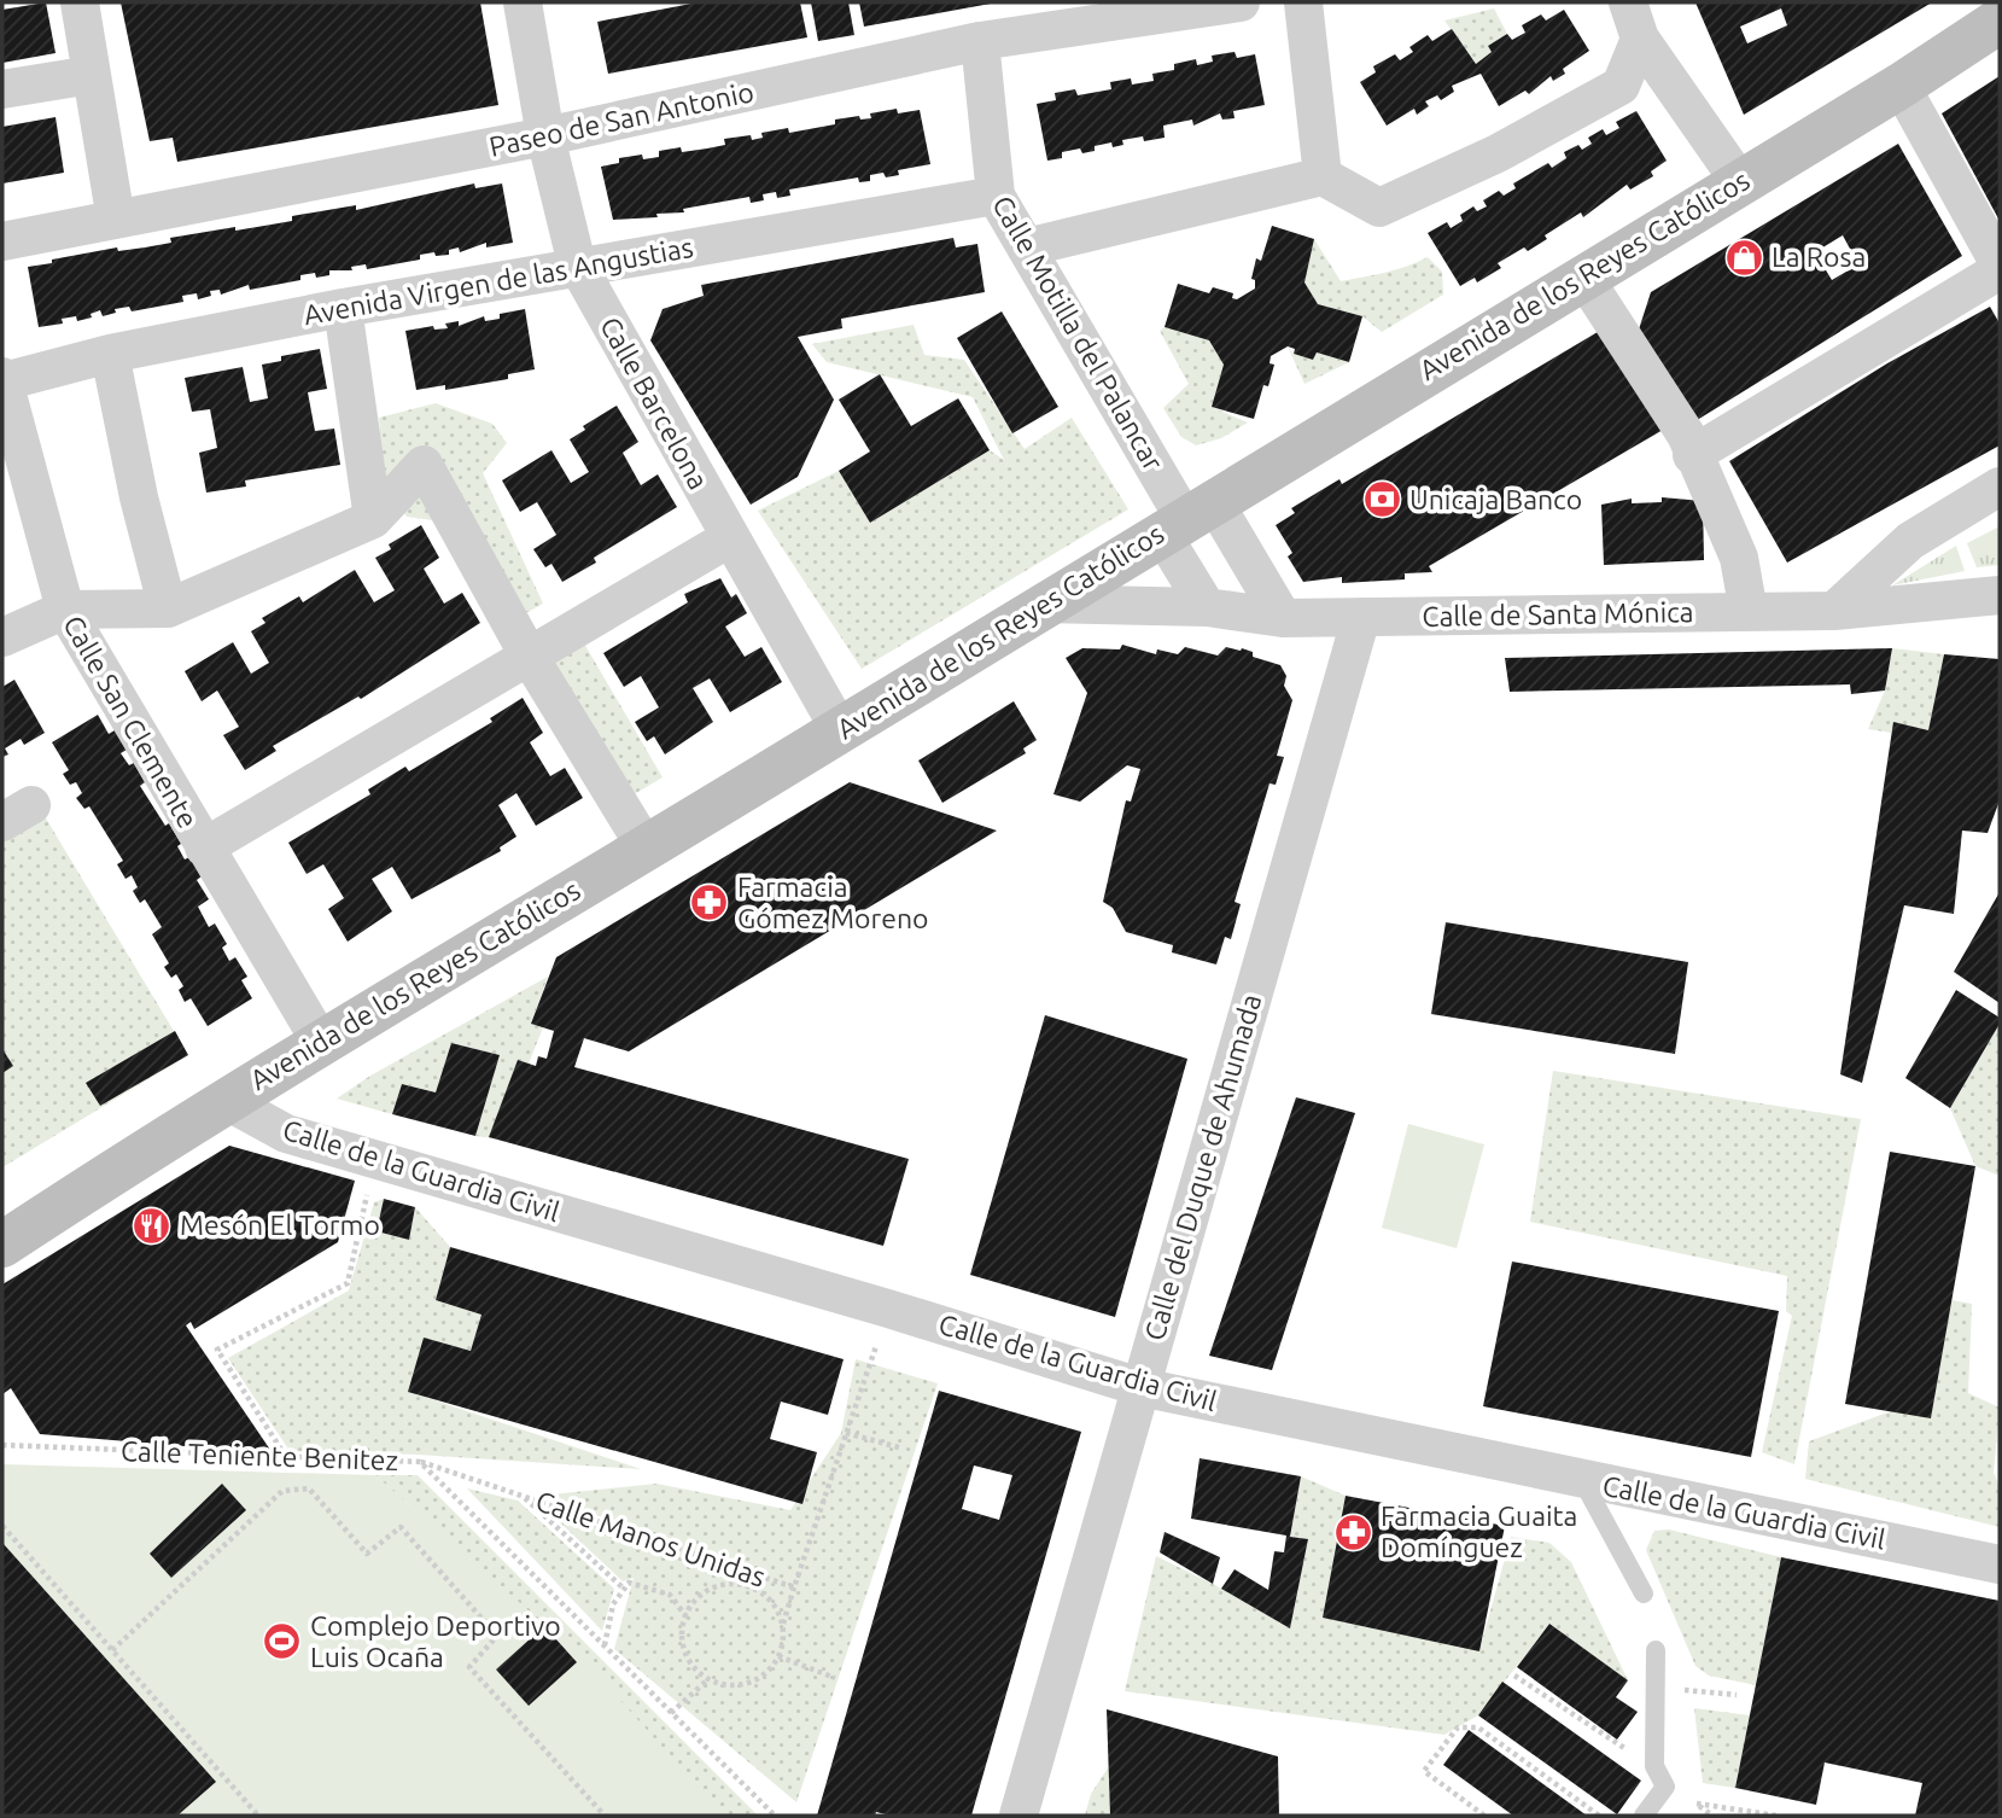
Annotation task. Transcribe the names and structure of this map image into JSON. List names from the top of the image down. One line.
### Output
{"streets":{"main road":["Avenida de los Reyes Católicos"],"street":["Paseo de San Antonio","Avenida Virgen de las Angustias","Calle Motilla del Palancar","Calle Barcelona","Calle de Santa Mónica","Calle San Clemente","Calle del Duque de Ahumada","Calle de la Guardia Civil"],"path":["Calle Teniente Benitez","Calle Manos Unidas"]},"crossings":[["Paseo de San Antonio","Calle Motilla del Palancar"],["Paseo de San Antonio","Calle Barcelona"],["Avenida de los Reyes Católicos","Calle Motilla del Palancar"],["Avenida de los Reyes Católicos","Calle Barcelona"],["Avenida de los Reyes Católicos","Calle de Santa Mónica"],["Avenida de los Reyes Católicos","Calle San Clemente"],["Avenida de los Reyes Católicos","Calle de la Guardia Civil"],["Avenida Virgen de las Angustias","Calle Motilla del Palancar"],["Avenida Virgen de las Angustias","Calle Barcelona"],["Avenida Virgen de las Angustias","Calle San Clemente"],["Calle de Santa Mónica","Calle del Duque de Ahumada"],["Calle del Duque de Ahumada","Calle de la Guardia Civil"],["Calle de la Guardia Civil","Calle Manos Unidas"],["Calle Teniente Benitez","Calle Manos Unidas"]],"places":{"shop":["La Rosa"],"bank":["Unicaja Banco"],"pharmacy":["Farmacia Gómez Moreno","Farmacia Guaita Domínguez"],"restaurant":["Mesón El Tormo"],"sports":["Complejo Deportivo Luis Ocaña"]}}
